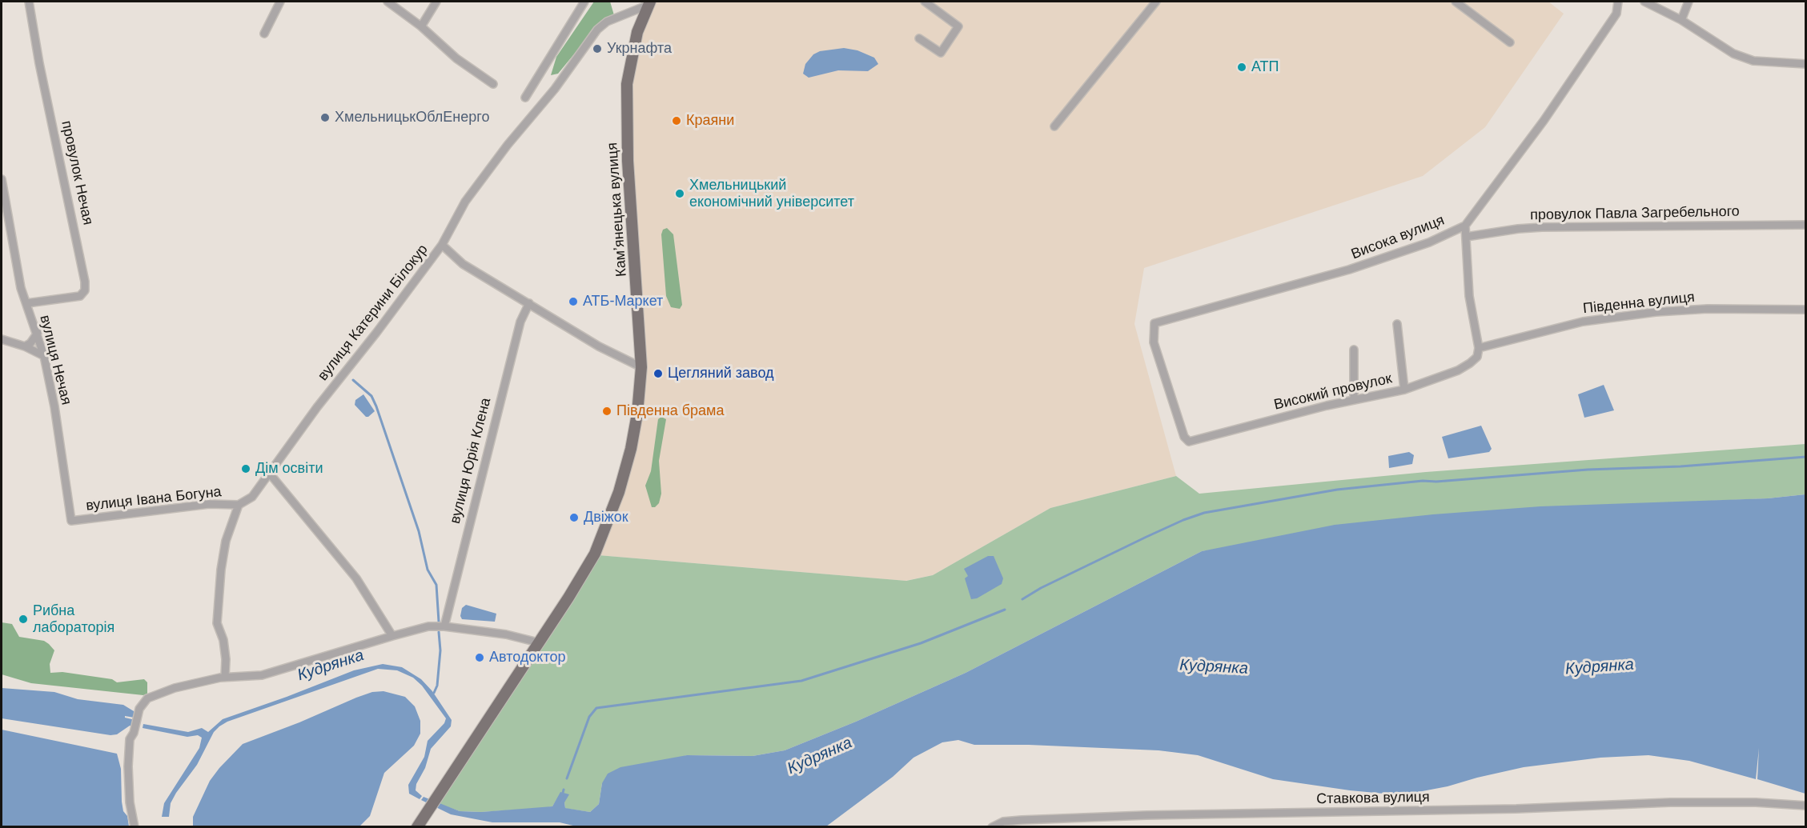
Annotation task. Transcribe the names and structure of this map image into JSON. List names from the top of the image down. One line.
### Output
{"streets":{"main road":["Камʼянецька вулиця"],"street":["провулок Нечая","провулок Павла Загребельного","Висока вулиця","Південна вулиця","вулиця Катерини Білокур","вулиця Нечая","Високий провулок","вулиця Юрія Клена","вулиця Івана Богуна","Ставкова вулиця"]},"crossings":[["провулок Нечая","вулиця Нечая"],["Камʼянецька вулиця","вулиця Катерини Білокур"],["Висока вулиця","Високий провулок"],["Південна вулиця","Високий провулок"],["вулиця Катерини Білокур","вулиця Івана Богуна"],["вулиця Нечая","вулиця Івана Богуна"]],"water":["Кудрянка"],"places":["Укрнафта","АТП","ХмельницькОблЕнерго","Краяни","Хмельницький економічний університет","АТБ-Маркет","Цегляний завод","Південна брама","Дім освіти","Двіжок","Рибна лабораторія","Автодоктор"]}
